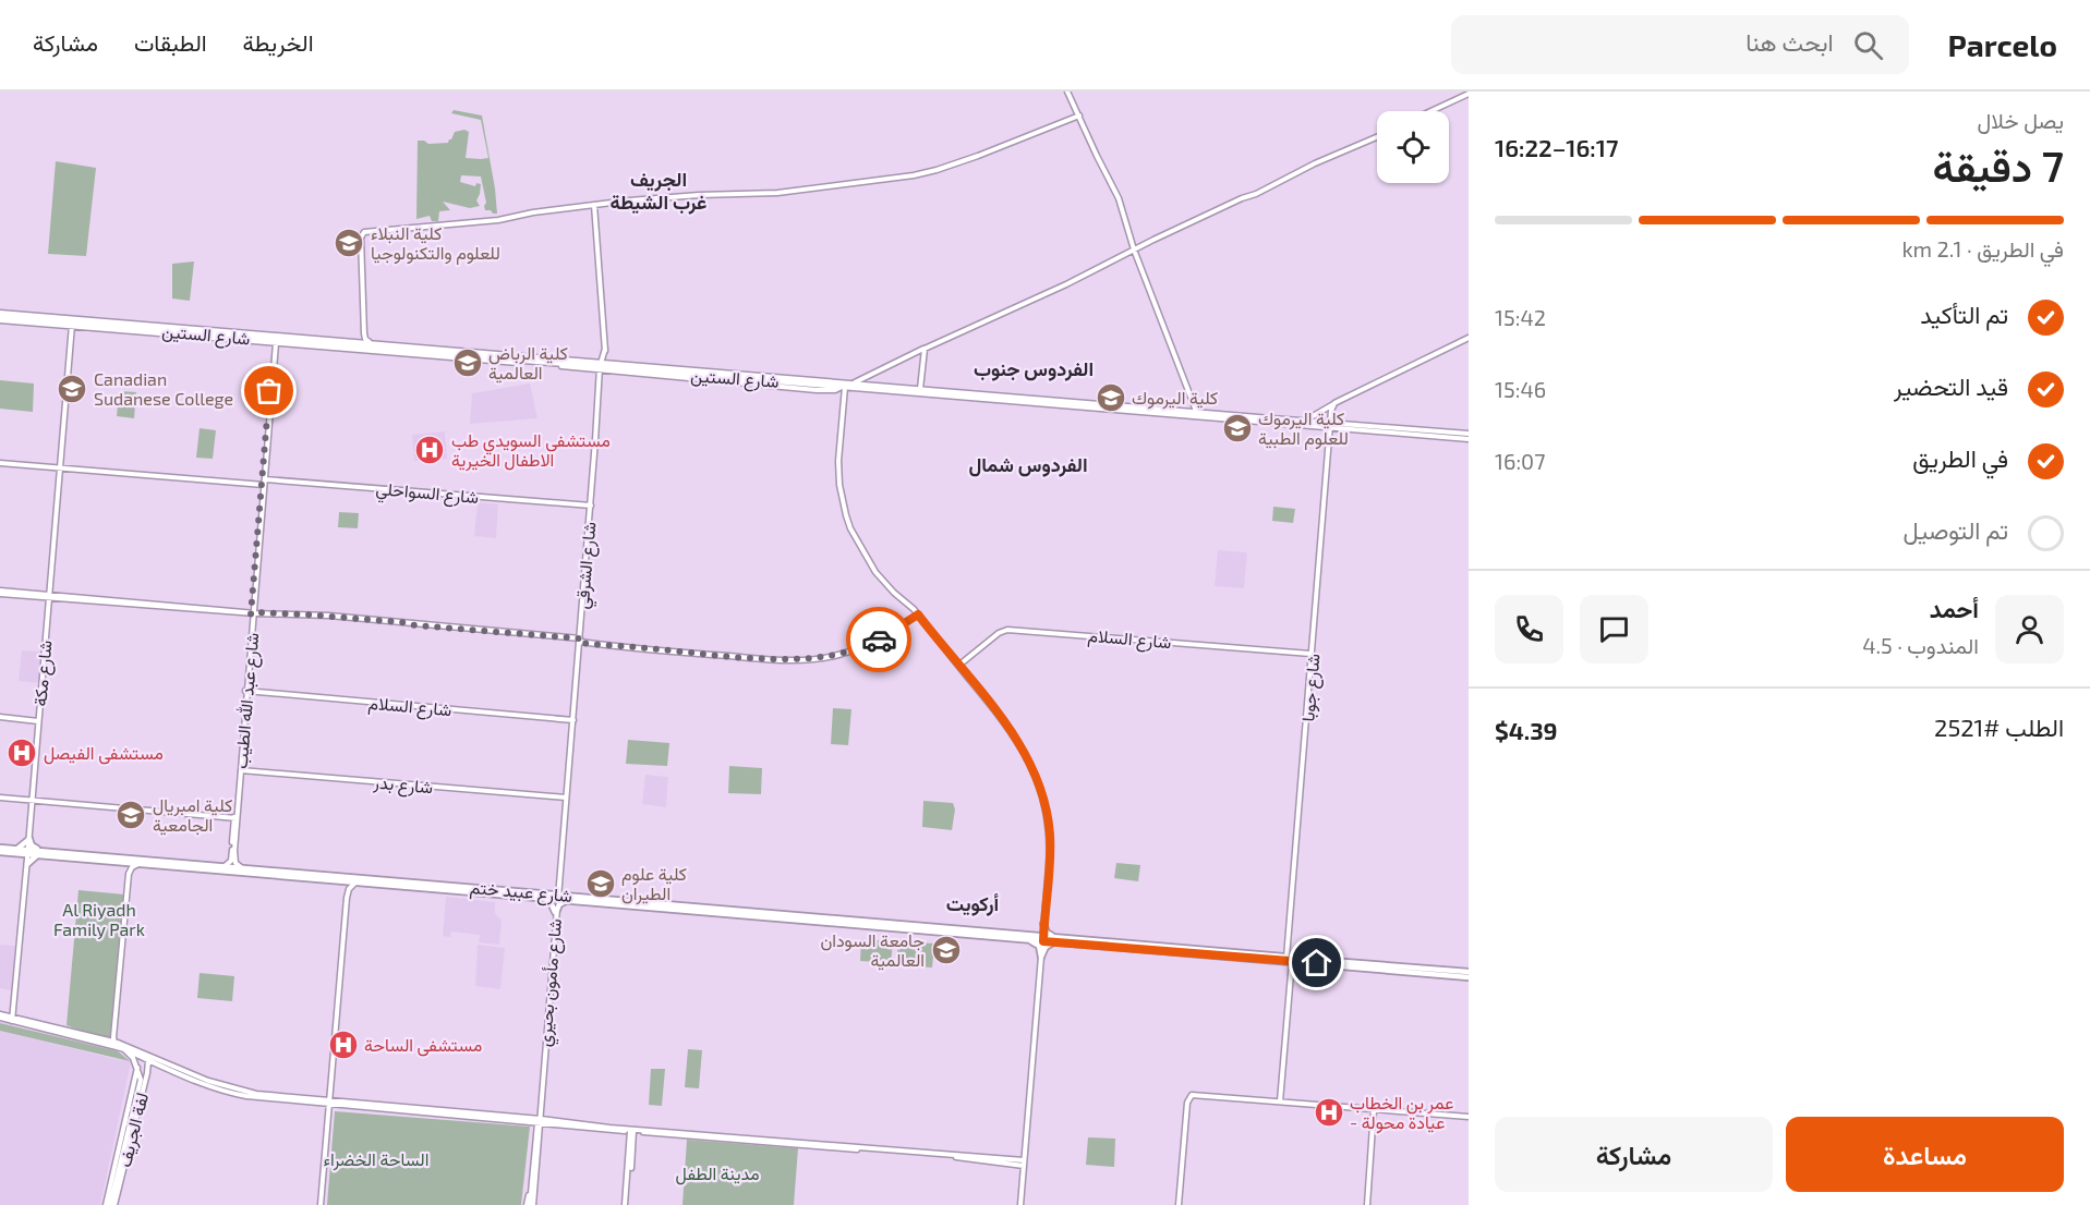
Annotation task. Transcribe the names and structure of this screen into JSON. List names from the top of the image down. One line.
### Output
{"streets":{"main road":["شارع عبيد ختم"],"street":["شارع الستين","شارع السواحلي","شارع الشرقي","شارع السلام","شارع مكة","شارع جوبا","شارع عبد الله الطيب","شارع بدر","شارع مأمون بحيري","لفة الجريف"]},"crossings":[["شارع الستين","شارع الشرقي"],["شارع الستين","شارع مكة"],["شارع الستين","شارع جوبا"],["شارع الستين","شارع عبد الله الطيب"],["شارع السواحلي","شارع الشرقي"],["شارع السواحلي","شارع مكة"],["شارع السواحلي","شارع عبد الله الطيب"],["شارع الشرقي","شارع السلام"],["شارع الشرقي","شارع بدر"],["شارع الشرقي","شارع عبيد ختم"],["شارع الشرقي","شارع مأمون بحيري"],["شارع السلام","شارع جوبا"],["شارع السلام","شارع عبد الله الطيب"],["شارع مكة","شارع عبيد ختم"],["شارع عبد الله الطيب","شارع بدر"],["شارع عبد الله الطيب","شارع عبيد ختم"],["شارع عبيد ختم","شارع مأمون بحيري"]],"districts":["الجريف غرب الشيطة","الفردوس جنوب","الفردوس شمال","أركويت"],"parks":["Al Riyadh Family Park","الساحة الخضراء","مدينة الطفل"],"places":{"school or university":["كلية النبلاء للعلوم والتكنولوجيا","كلية الرباض العالمية","Canadian Sudanese College","كلية اليرموك","كلية اليرموك للعلوم الطبية","كلية امبريال الجامعية","كلية علوم الطيران","جامعة السودان العالمية"],"hospital":["مستشفى السويدي طب الاطفال الخيرية","مستشفى الفيصل","مستشفى الساحة","عمر بن الخطاب - عيادة محولة"]},"page":{"header":"Parcelo","search":"ابحث هنا","nav":["الخريطة","الطبقات","مشاركة"],"heading":["7 دقيقة","يصل خلال","16:17–16:22"],"panel":["أحمد","المندوب · 4.5","الطلب #2521","$4.39"],"bar":"في الطريق · 2.1 km","list":[["تم التأكيد","15:42"],["قيد التحضير","15:46"],["في الطريق","16:07"],"تم التوصيل"],"buttons":["مساعدة","مشاركة"]}}
